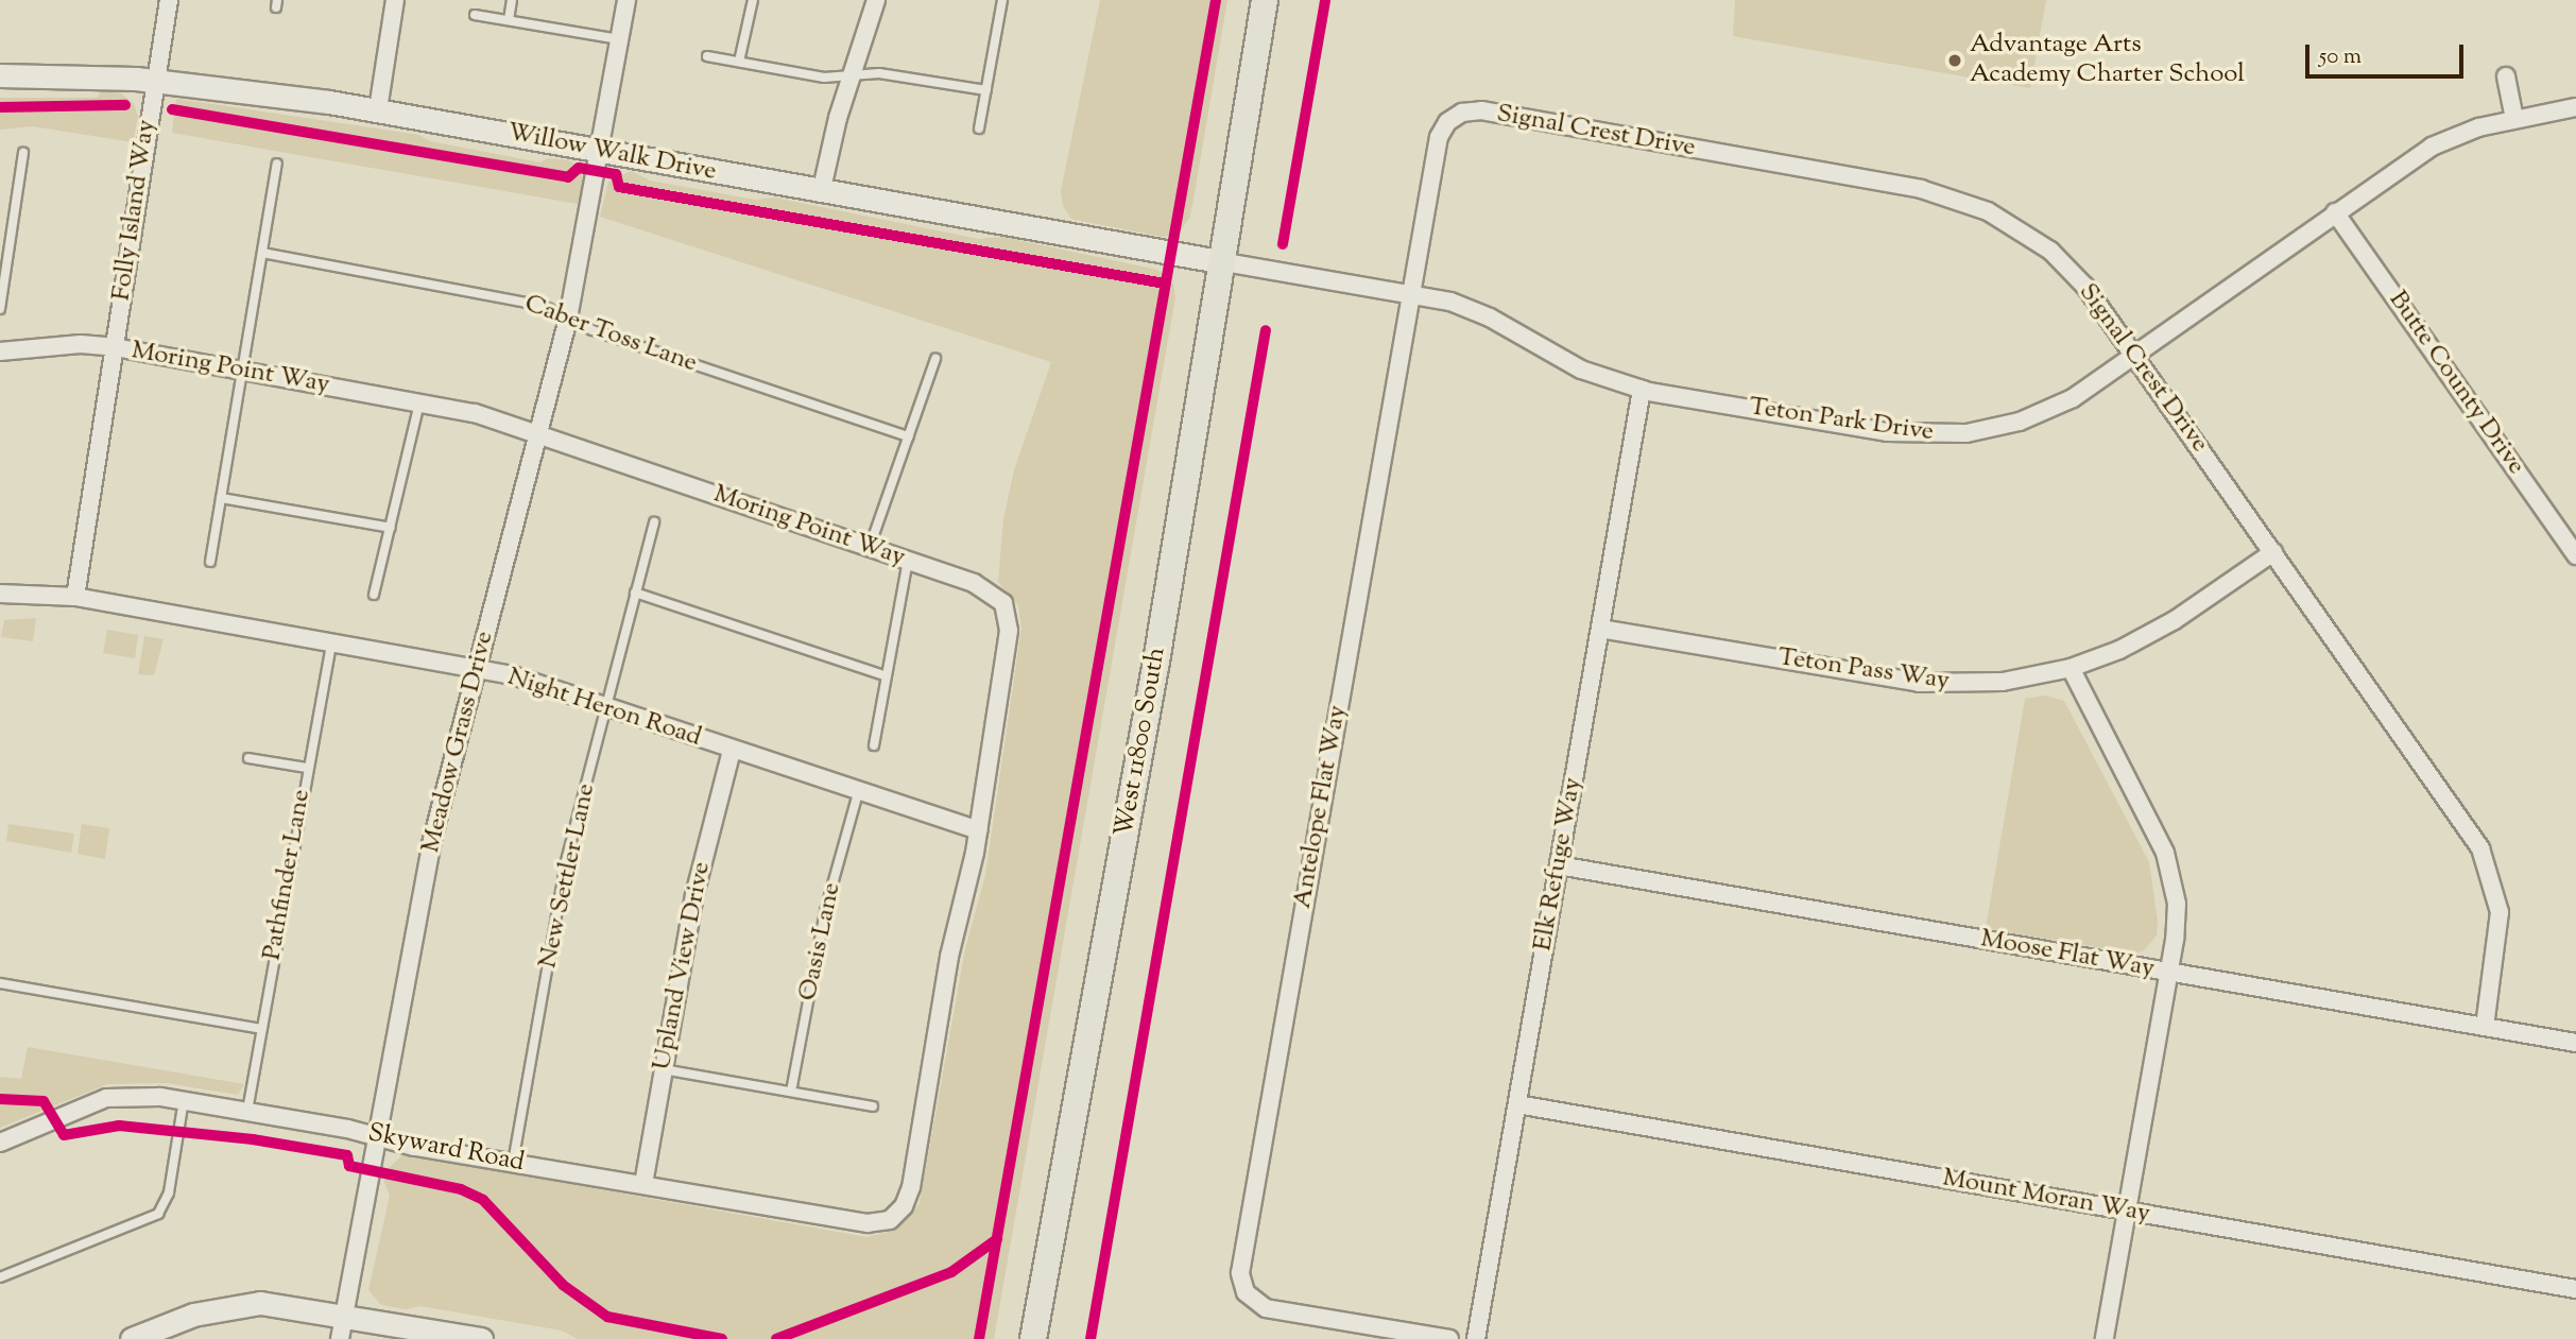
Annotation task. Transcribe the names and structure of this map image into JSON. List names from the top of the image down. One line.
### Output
{"streets":{"main road":["West 11800 South"],"street":["Signal Crest Drive","Willow Walk Drive","Folly Island Way","Moring Point Way","Butte County Drive","Teton Park Drive","Teton Pass Way","Night Heron Road","Meadow Grass Drive","Antelope Flat Way","Elk Refuge Way","Moose Flat Way","Upland View Drive","Skyward Road","Mount Moran Way"],"lane":["Caber Toss Lane","Pathfinder Lane","New Settler Lane","Oasis Lane"]},"crossings":[["Signal Crest Drive","Teton Park Drive"],["Signal Crest Drive","Teton Pass Way"],["Signal Crest Drive","Antelope Flat Way"],["Signal Crest Drive","Moose Flat Way"],["Willow Walk Drive","Folly Island Way"],["Willow Walk Drive","Teton Park Drive"],["Willow Walk Drive","Meadow Grass Drive"],["Willow Walk Drive","West 11800 South"],["Folly Island Way","Moring Point Way"],["Folly Island Way","Night Heron Road"],["Caber Toss Lane","Meadow Grass Drive"],["Moring Point Way","Night Heron Road"],["Moring Point Way","Meadow Grass Drive"],["Moring Point Way","Skyward Road"],["Butte County Drive","Teton Park Drive"],["Teton Park Drive","West 11800 South"],["Teton Park Drive","Antelope Flat Way"],["Teton Park Drive","Elk Refuge Way"],["Teton Pass Way","Elk Refuge Way"],["Night Heron Road","Meadow Grass Drive"],["Night Heron Road","Pathfinder Lane"],["Night Heron Road","New Settler Lane"],["Night Heron Road","Oasis Lane"],["Night Heron Road","Upland View Drive"],["Meadow Grass Drive","Skyward Road"],["Elk Refuge Way","Moose Flat Way"],["Elk Refuge Way","Mount Moran Way"],["Pathfinder Lane","Skyward Road"],["New Settler Lane","Skyward Road"],["Upland View Drive","Skyward Road"]],"places":["Advantage Arts Academy Charter School"],"scale_bar":"50 m"}
